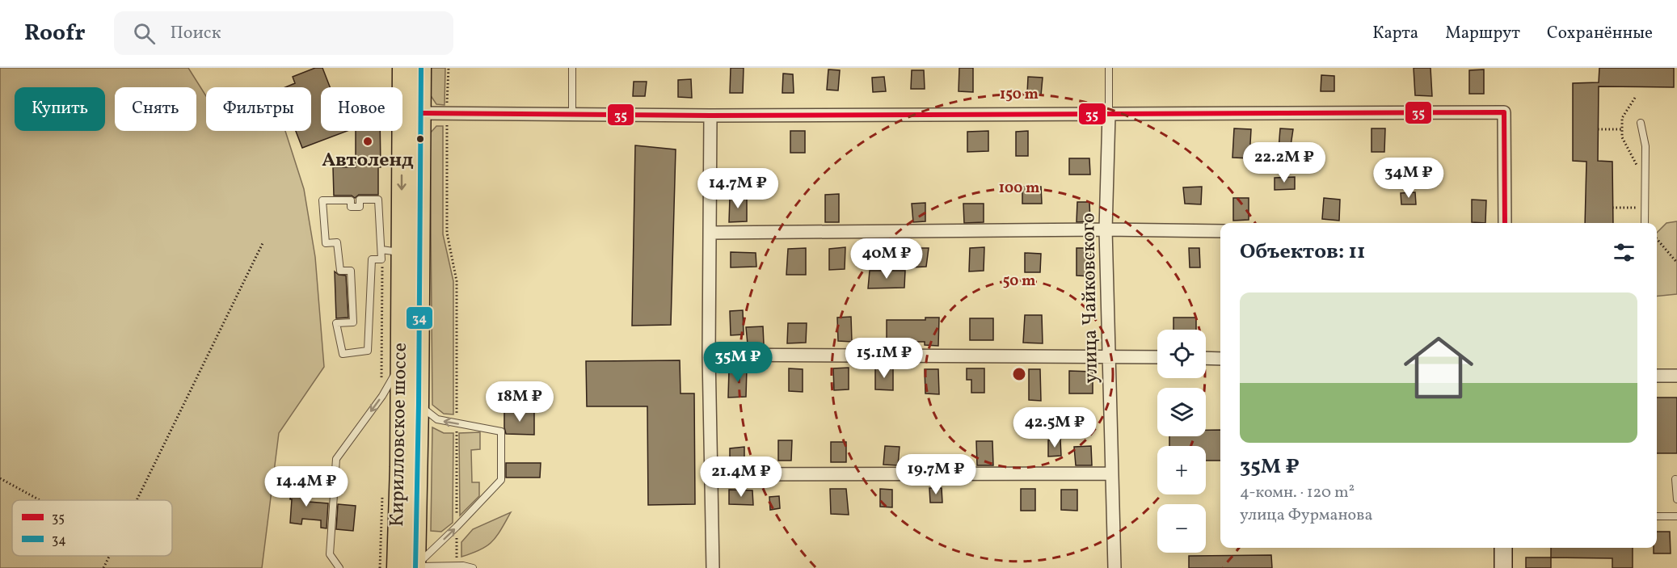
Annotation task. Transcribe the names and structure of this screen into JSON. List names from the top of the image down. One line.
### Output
{"streets":{"main road":["Кирилловское шоссе"],"street":["улица Чайковского"]},"places":["Автоленд"],"lines":["transit line 34","transit line 35"],"legend":["35","34"],"page":{"header":"Roofr","search":"Поиск","nav":["Карта","Маршрут","Сохранённые"],"chip":["Купить","Снять","Фильтры","Новое"],"price":["22.2M ₽","34M ₽","14.7M ₽","40M ₽","15.1M ₽","35M ₽","18M ₽","42.5M ₽","19.7M ₽","21.4M ₽","14.4M ₽"],"heading":"Объектов: 11","list":[{"name":"35M ₽","note":"4-комн. · 120 m² · улица Фурманова"}],"map_buttons":["+","−"]},"rings":["150 m","100 m","50 m"]}
